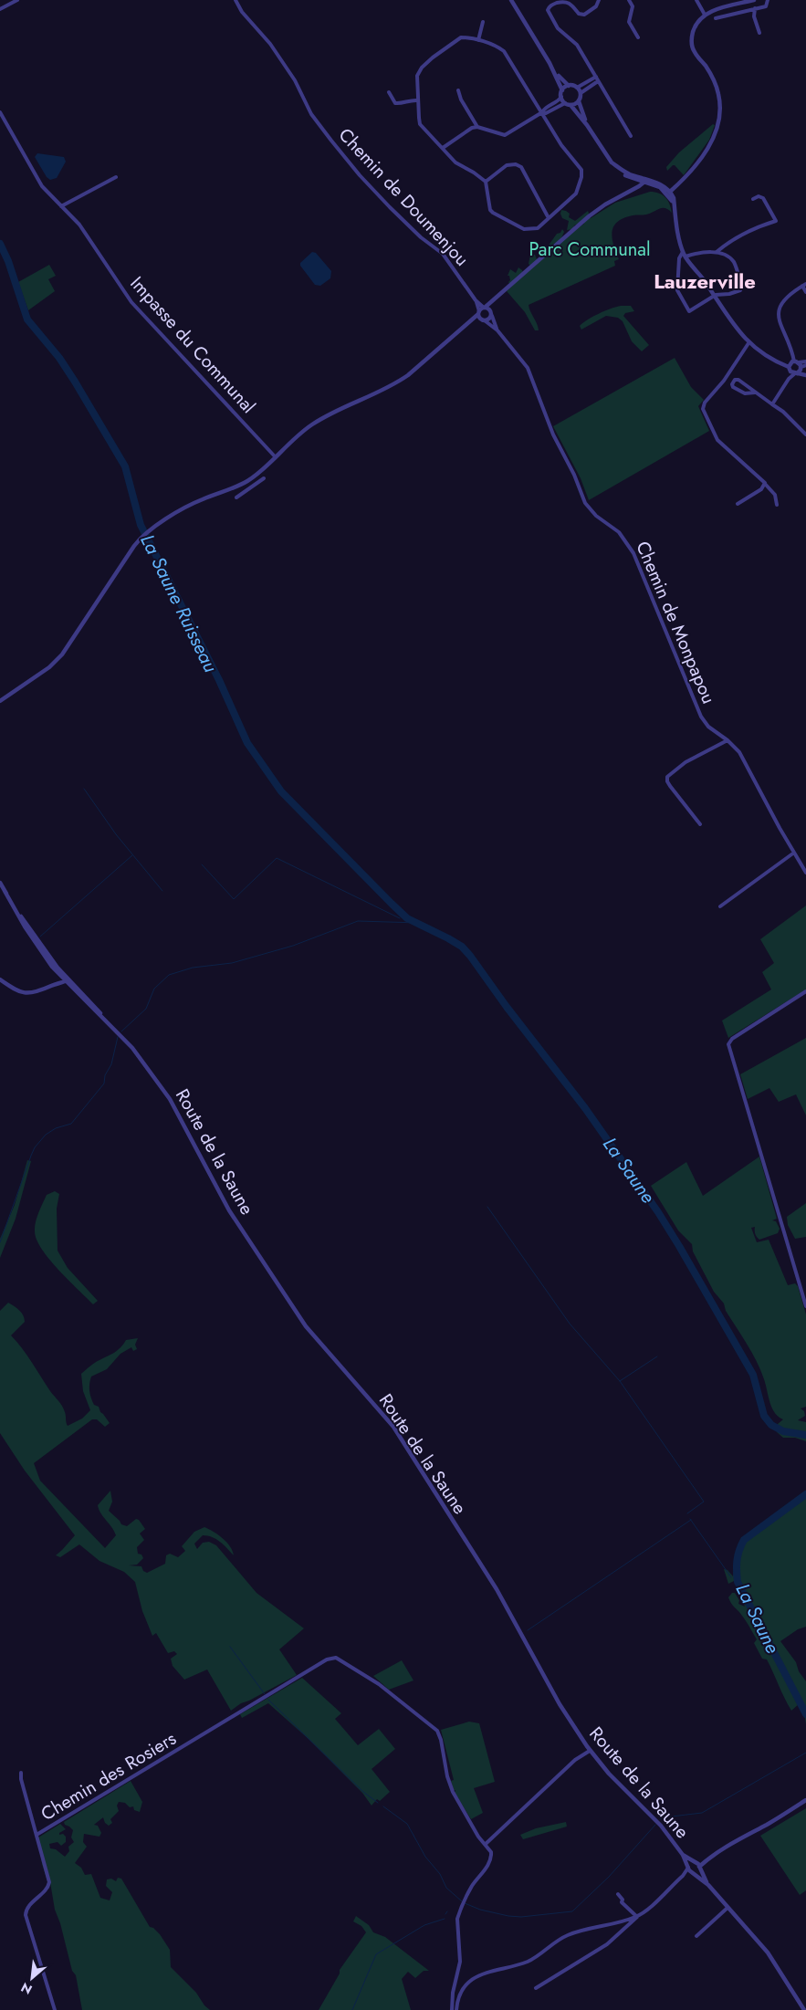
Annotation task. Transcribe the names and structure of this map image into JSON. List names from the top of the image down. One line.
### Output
{"streets":{"street":["Chemin de Doumenjou","Impasse du Communal","Chemin de Monpapou","Route de la Saune","Chemin des Rosiers"]},"districts":["Lauzerville"],"water":["La Saune Ruisseau","La Saune"],"parks":["Parc Communal"],"north":"bottom left"}
